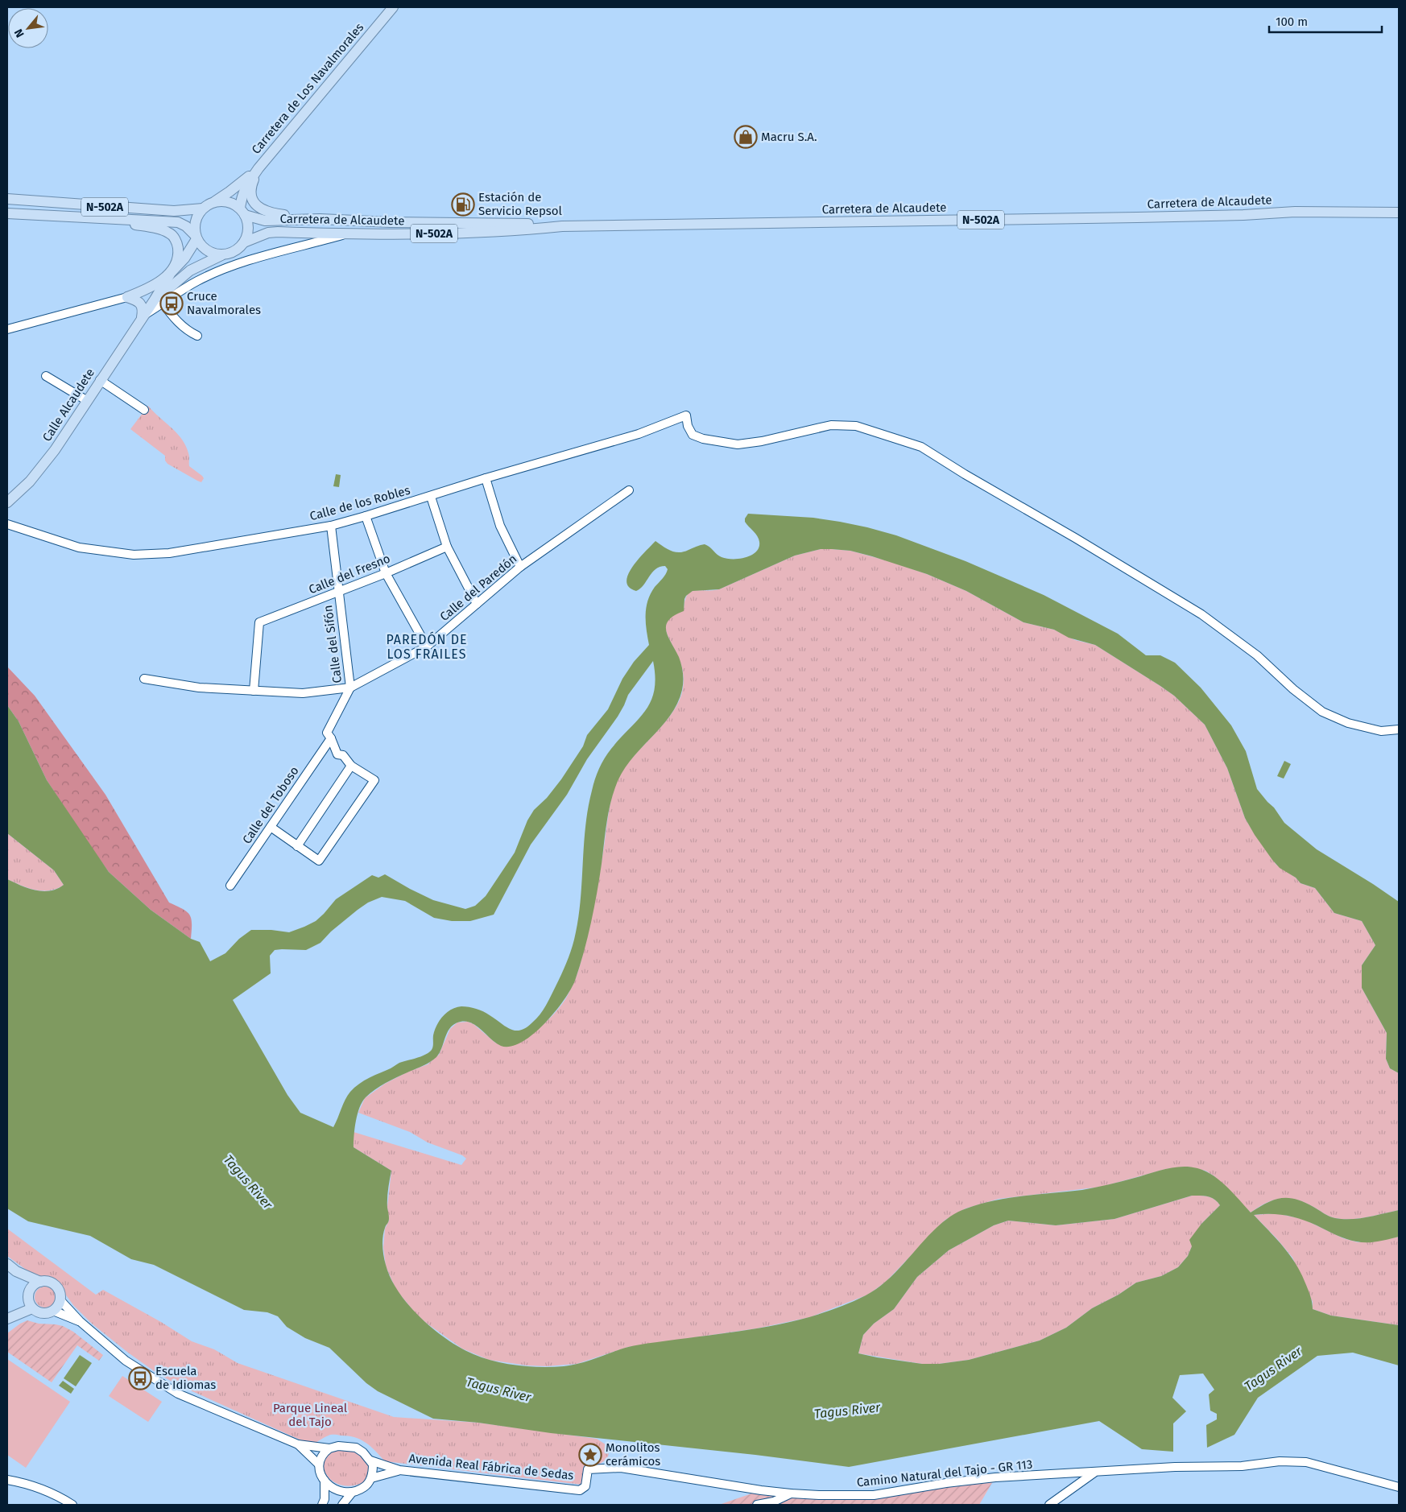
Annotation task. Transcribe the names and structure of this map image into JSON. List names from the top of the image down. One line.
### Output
{"streets":{"main road":["Carretera de Los Navalmorales","Carretera de Alcaudete","N-502A","Calle Alcaudete"],"street":["Calle de los Robles","Calle del Fresno","Calle del Paredón","Calle del Sifón","Calle del Toboso","Avenida Real Fábrica de Sedas","Camino Natural del Tajo - GR 113"]},"crossings":[["Carretera de Los Navalmorales","Carretera de Alcaudete"],["Carretera de Los Navalmorales","N-502A"],["Carretera de Los Navalmorales","Calle Alcaudete"],["Carretera de Alcaudete","N-502A"],["Carretera de Alcaudete","Calle Alcaudete"],["N-502A","Calle Alcaudete"],["Calle de los Robles","Calle del Sifón"],["Calle del Fresno","Calle del Paredón"],["Calle del Fresno","Calle del Sifón"],["Calle del Paredón","Calle del Sifón"],["Avenida Real Fábrica de Sedas","Camino Natural del Tajo - GR 113"]],"districts":["PAREDÓN DE LOS FRAILES"],"water":["Tagus River"],"parks":["Parque Lineal del Tajo"],"places":{"shop":["Macru S.A."],"fuel station":["Estación de Servicio Repsol"],"bus stop":["Cruce Navalmorales","Escuela de Idiomas"],"place":["Monolitos cerámicos"]},"scale_bar":"100 m","north":"bottom left"}
